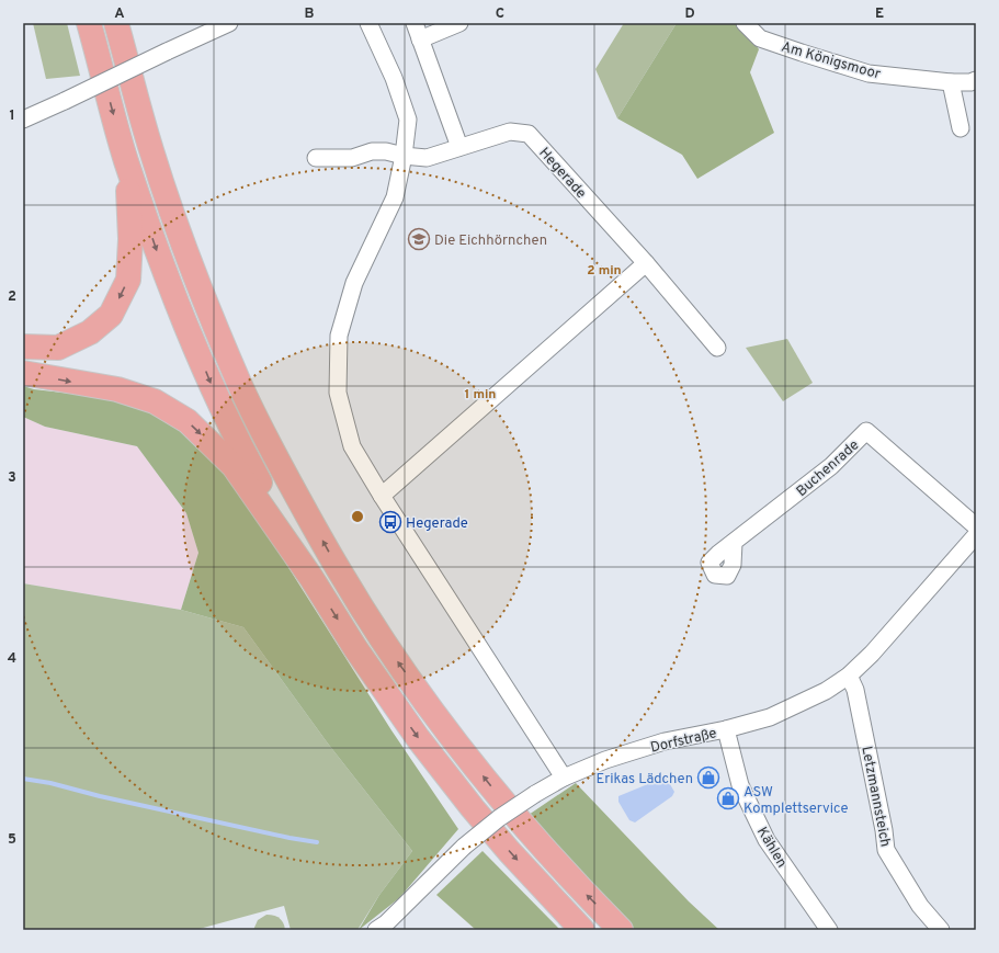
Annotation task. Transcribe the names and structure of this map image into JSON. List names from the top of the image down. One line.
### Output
{"streets":{"street":["Am Königsmoor","Hegerade","Buchenrade","Dorfstraße","Letzmannsteich","Kählen"]},"crossings":[["Dorfstraße","Letzmannsteich"],["Dorfstraße","Kählen"]],"places":{"school or university":["Die Eichhörnchen"],"bus stop":["Hegerade"],"shop":["Erikas Lädchen","ASW Komplettservice"]},"grid":{"columns":["A","B","C","D","E"],"rows":["1","2","3","4","5"]},"rings":["2 min","1 min"]}
